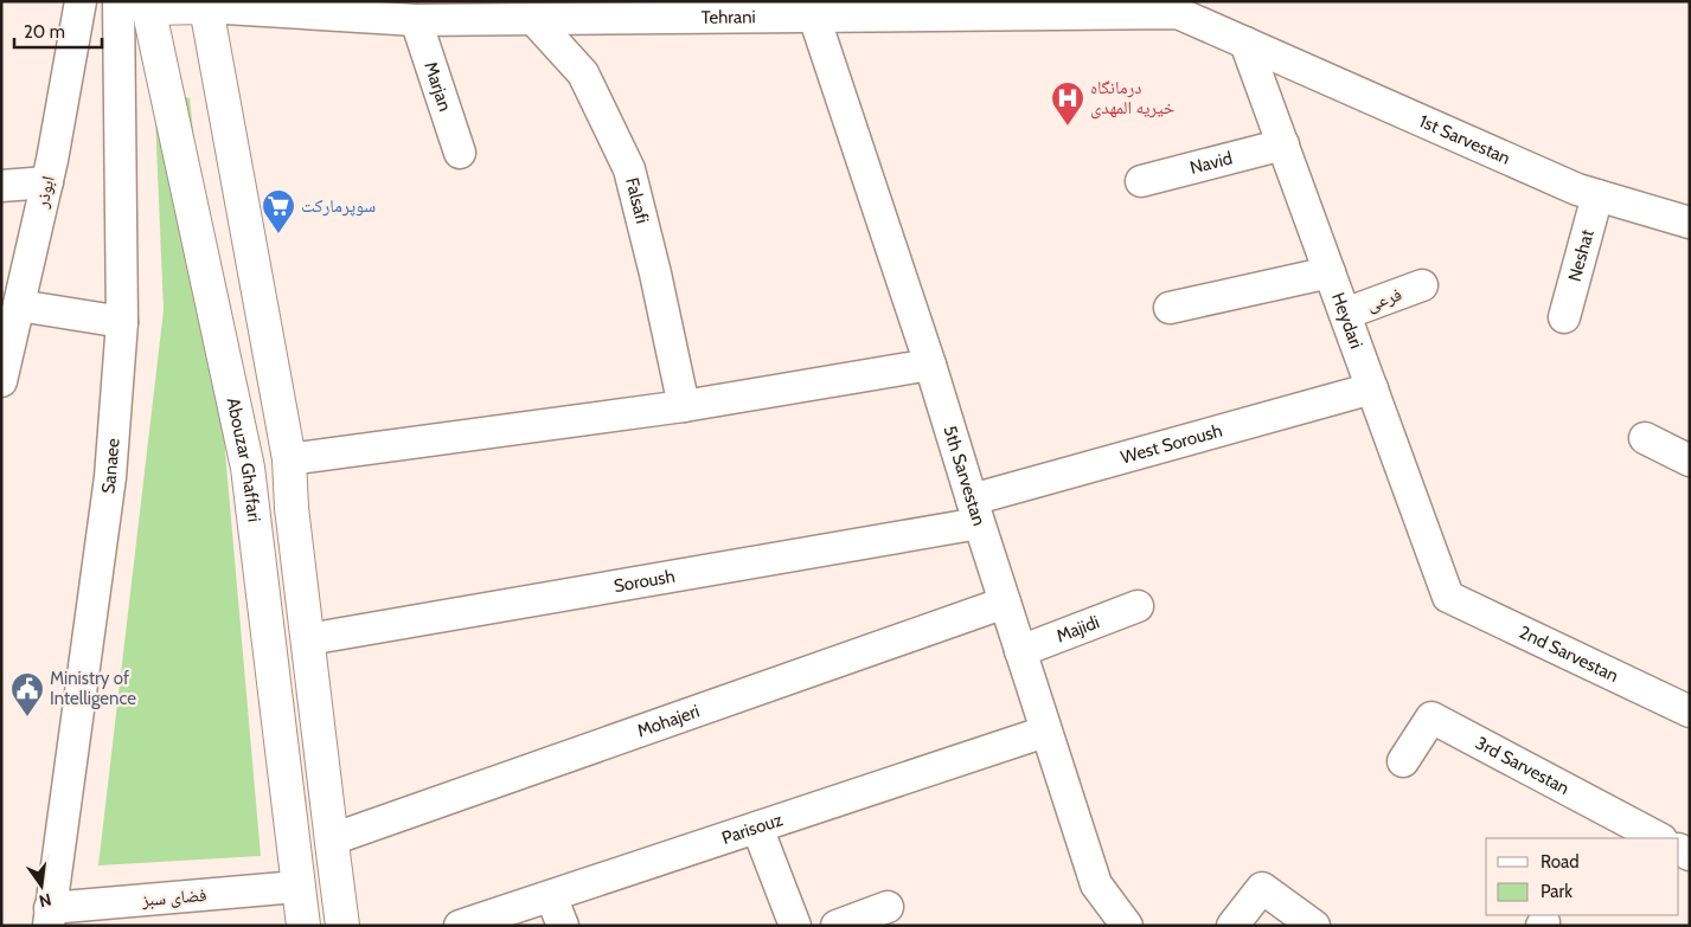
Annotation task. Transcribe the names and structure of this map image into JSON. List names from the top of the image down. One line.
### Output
{"streets":{"main road":["Abouzar Ghaffari"],"street":["Tehrani","Marjan","1st Sarvestan","Navid","ابوذر","Falsafi","Neshat","فرعی","Heydari","West Soroush","Sanaee","5th Sarvestan","Soroush","Majidi","2nd Sarvestan","Mohajeri","3rd Sarvestan","Parisouz","فضای سبز"]},"crossings":[["Tehrani","Marjan"],["Tehrani","1st Sarvestan"],["Tehrani","Falsafi"],["Tehrani","Heydari"],["Tehrani","5th Sarvestan"],["1st Sarvestan","Neshat"],["1st Sarvestan","Heydari"],["Navid","Heydari"],["فرعی","Heydari"],["Heydari","West Soroush"],["Heydari","2nd Sarvestan"],["West Soroush","5th Sarvestan"],["West Soroush","Soroush"],["Abouzar Ghaffari","فضای سبز"],["Sanaee","فضای سبز"],["5th Sarvestan","Soroush"],["5th Sarvestan","Majidi"],["5th Sarvestan","Mohajeri"],["5th Sarvestan","Parisouz"]],"places":{"hospital":["درمانگاه خیریه المهدی"],"supermarket":["سوپرمارکت"],"public building":["Ministry of Intelligence"]},"legend":["Road","Park"],"scale_bar":"20 m","north":"bottom"}
